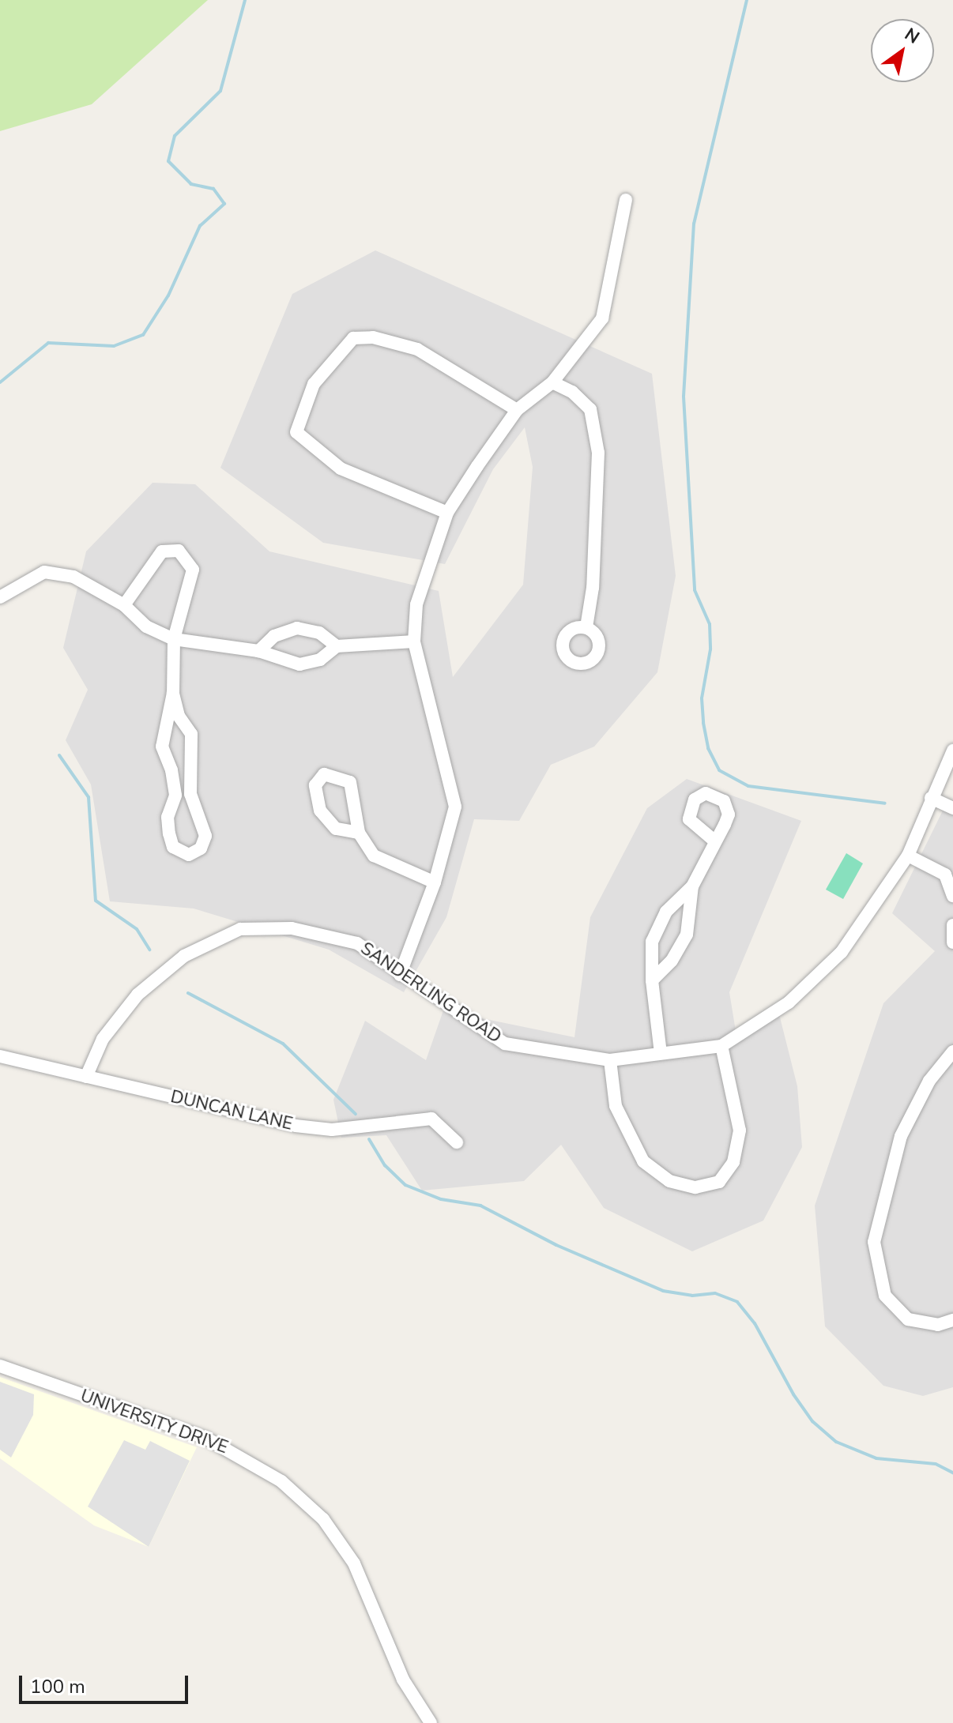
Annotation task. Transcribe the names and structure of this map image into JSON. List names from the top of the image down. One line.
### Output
{"streets":{"street":["SANDERLING ROAD","DUNCAN LANE","UNIVERSITY DRIVE"]},"crossings":[["SANDERLING ROAD","DUNCAN LANE"]],"scale_bar":"100 m","north":"top right"}
